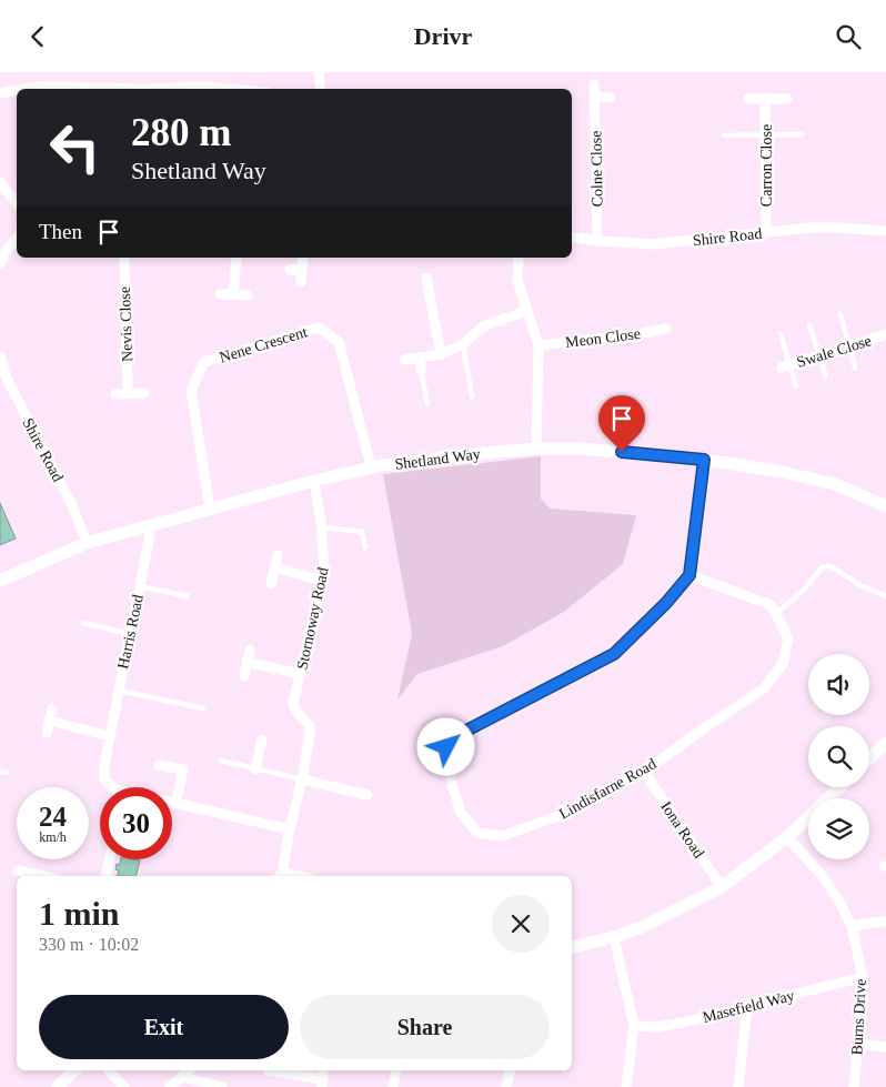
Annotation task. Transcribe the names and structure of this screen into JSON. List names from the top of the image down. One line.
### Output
{"streets":{"street":["Carron Close","Colne Close","Shire Road","Nevis Close","Meon Close","Nene Crescent","Swale Close","Shetland Way","Stornoway Road","Harris Road","Lindisfarne Road","Iona Road","Masefield Way","Burns Drive"]},"crossings":[["Carron Close","Shire Road"],["Colne Close","Shire Road"],["Shire Road","Shetland Way"],["Nene Crescent","Shetland Way"],["Shetland Way","Stornoway Road"],["Shetland Way","Harris Road"],["Stornoway Road","Harris Road"],["Lindisfarne Road","Iona Road"],["Masefield Way","Burns Drive"]],"page":{"header":"Drivr","turn":["280 m","Shetland Way"],"then":"Then","speed":"24 km/h","limit":"30","heading":["1 min","330 m · 10:02"],"buttons":["Exit","Share"]}}
